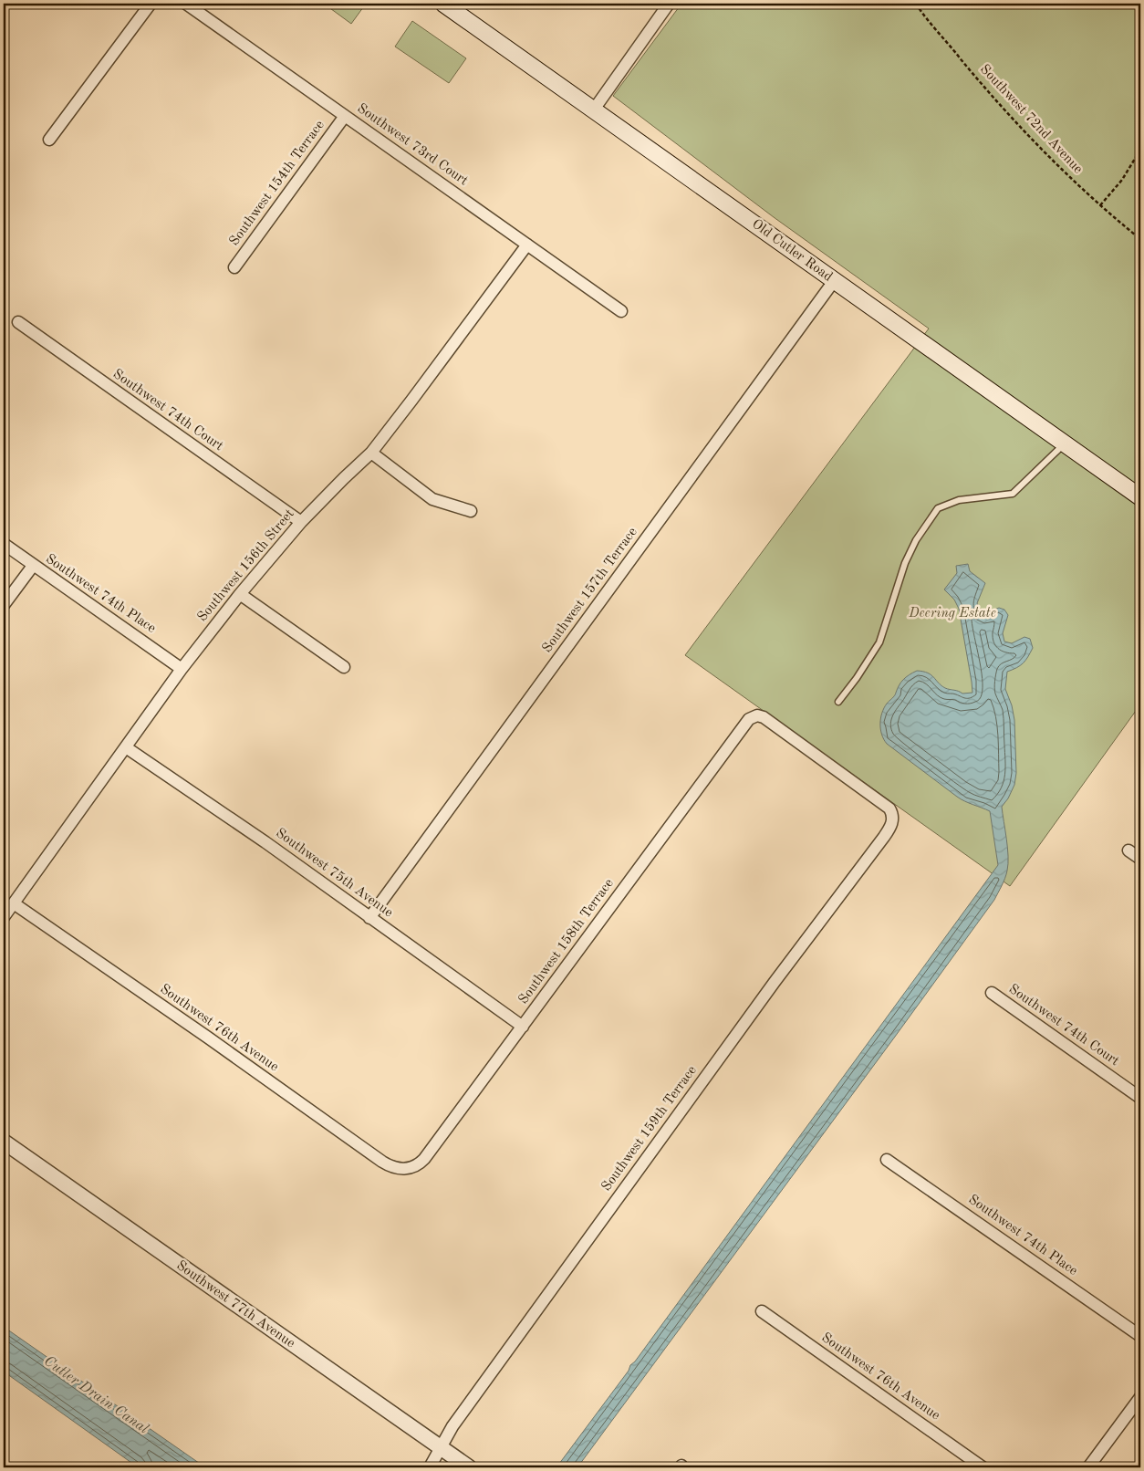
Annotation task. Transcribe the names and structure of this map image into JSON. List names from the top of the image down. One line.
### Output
{"streets":{"main road":["Old Cutler Road"],"street":["Southwest 73rd Court","Southwest 154th Terrace","Southwest 74th Court","Southwest 156th Street","Southwest 157th Terrace","Southwest 74th Place","Southwest 75th Avenue","Southwest 158th Terrace","Southwest 76th Avenue","Southwest 159th Terrace","Southwest 77th Avenue"],"path":["Southwest 72nd Avenue"]},"crossings":[["Southwest 73rd Court","Southwest 154th Terrace"],["Southwest 73rd Court","Southwest 156th Street"],["Old Cutler Road","Southwest 157th Terrace"],["Southwest 74th Court","Southwest 156th Street"],["Southwest 156th Street","Southwest 74th Place"],["Southwest 156th Street","Southwest 75th Avenue"],["Southwest 156th Street","Southwest 76th Avenue"],["Southwest 157th Terrace","Southwest 75th Avenue"],["Southwest 75th Avenue","Southwest 158th Terrace"],["Southwest 158th Terrace","Southwest 76th Avenue"],["Southwest 158th Terrace","Southwest 159th Terrace"],["Southwest 159th Terrace","Southwest 77th Avenue"]],"water":["Cutler Drain Canal"],"parks":["Deering Estate"]}
